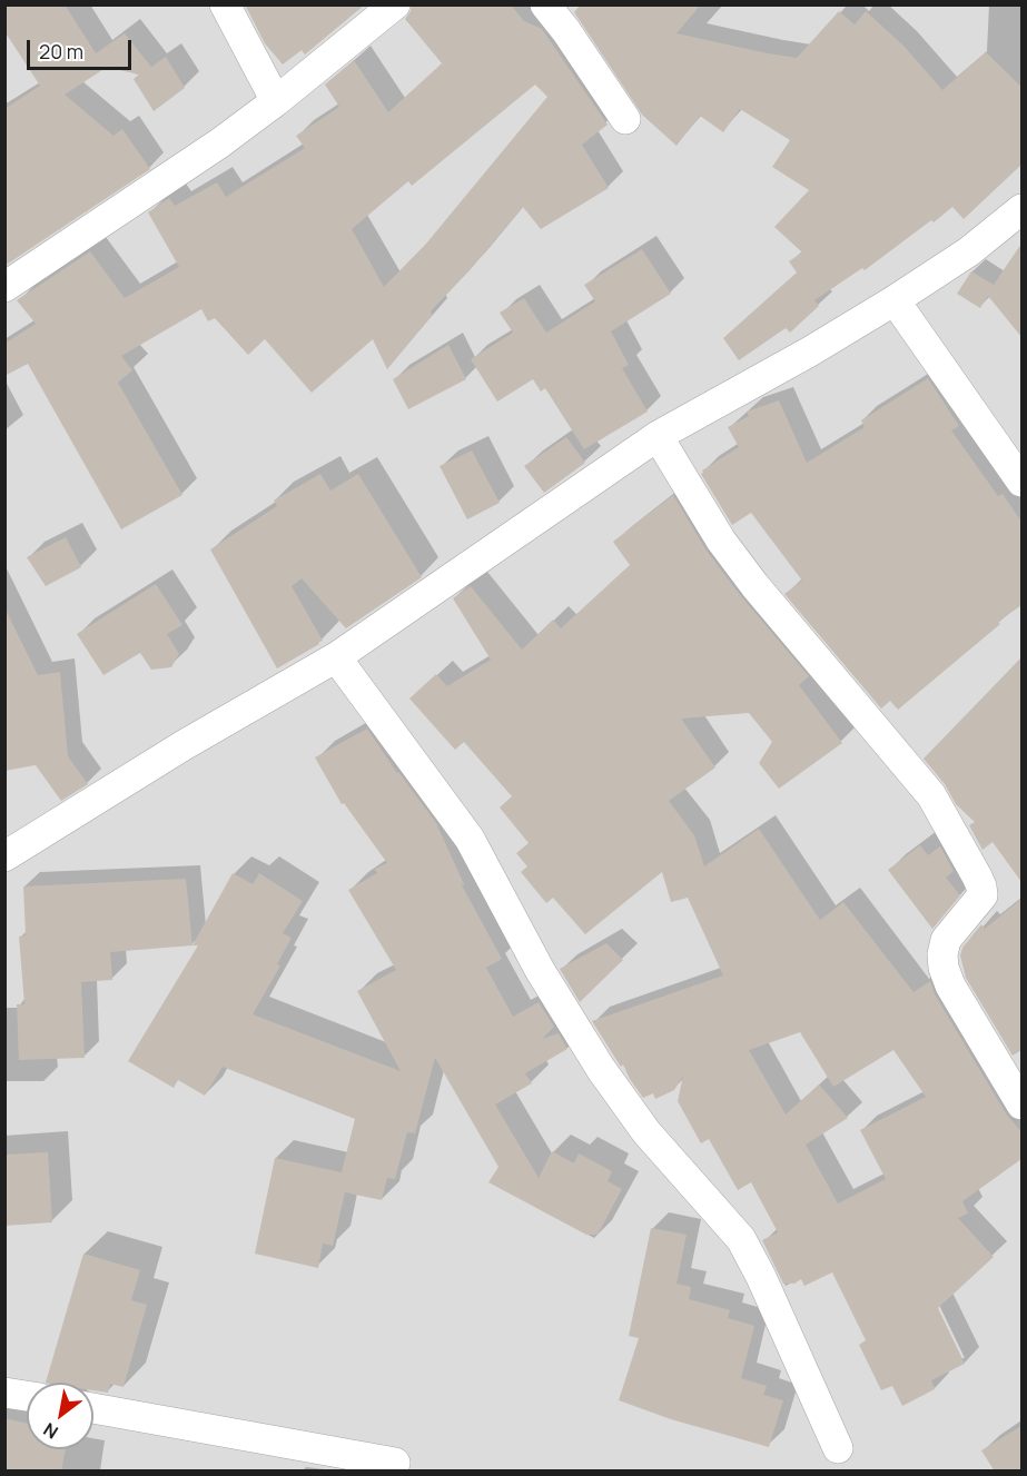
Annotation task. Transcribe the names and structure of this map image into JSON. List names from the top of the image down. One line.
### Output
{"scale_bar":"20 m","north":"bottom left"}
